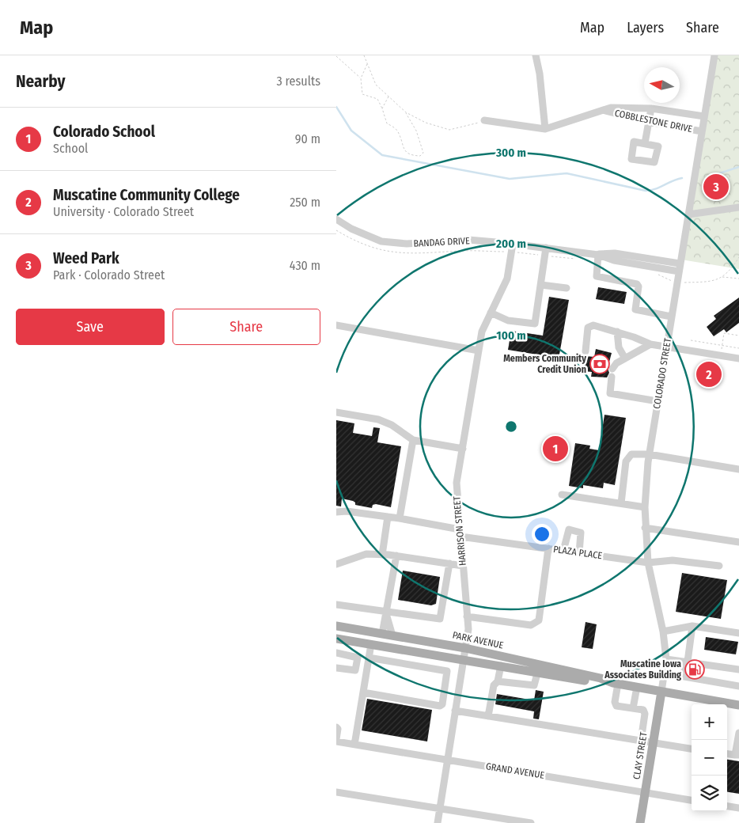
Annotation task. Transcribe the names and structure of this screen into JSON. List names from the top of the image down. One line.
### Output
{"streets":{"main road":["PARK AVENUE","CLAY STREET"],"street":["COBBLESTONE DRIVE","BANDAG DRIVE","COLORADO STREET","HARRISON STREET","PLAZA PLACE","GRAND AVENUE"]},"crossings":[["COBBLESTONE DRIVE","COLORADO STREET"],["BANDAG DRIVE","COLORADO STREET"],["BANDAG DRIVE","HARRISON STREET"],["COLORADO STREET","PLAZA PLACE"],["COLORADO STREET","PARK AVENUE"],["COLORADO STREET","CLAY STREET"],["HARRISON STREET","PLAZA PLACE"],["HARRISON STREET","PARK AVENUE"],["HARRISON STREET","GRAND AVENUE"],["PARK AVENUE","CLAY STREET"],["CLAY STREET","GRAND AVENUE"]],"places":{"bank":["Members Community Credit Union"],"fuel station":["Muscatine Iowa Associates Building"]},"north":"left","page":{"header":"Map","nav":["Map","Layers","Share"],"heading":["Nearby","3 results"],"list":[{"mark":"1","name":"Colorado School","note":"School","value":"90 m"},{"mark":"2","name":"Muscatine Community College","note":"University · Colorado Street","value":"250 m"},{"mark":"3","name":"Weed Park","note":"Park · Colorado Street","value":"430 m"}],"pins":["3","2","1"],"buttons":["Save","Share"],"map_buttons":["+","−"]},"rings":["300 m","200 m","100 m"]}
